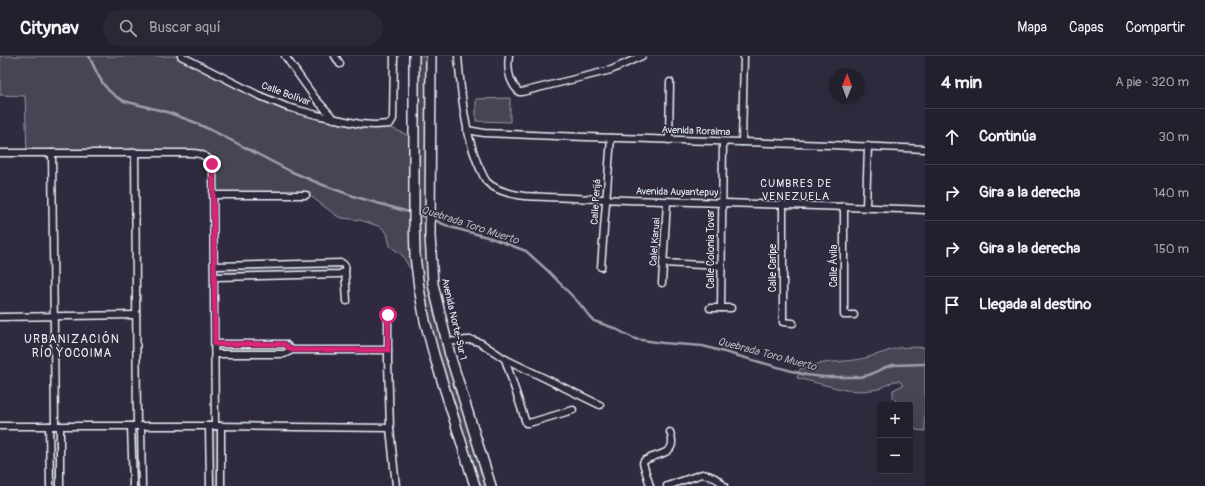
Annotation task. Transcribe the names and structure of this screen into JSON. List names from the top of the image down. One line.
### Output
{"streets":{"main road":["Avenida Norte-Sur 1"],"street":["Calle Bolívar","Avenida Roraima","Avenida Auyantepuy","Calle Perijá","Calel Karuai","Calle Colonia Tovar","Calle Ávila","Calle Caripe"]},"crossings":[["Avenida Roraima","Avenida Auyantepuy"],["Avenida Roraima","Calle Perijá"],["Avenida Roraima","Calle Colonia Tovar"],["Avenida Auyantepuy","Calle Perijá"],["Avenida Auyantepuy","Calel Karuai"],["Avenida Auyantepuy","Calle Colonia Tovar"],["Avenida Auyantepuy","Calle Ávila"],["Avenida Auyantepuy","Calle Caripe"]],"districts":["CUMBRES DE VENEZUELA","URBANIZACIÓN RÍO YOCOIMA"],"water":["Quebrada Toro Muerto"],"north":"top","page":{"header":"Citynav","search":"Buscar aquí","nav":["Mapa","Capas","Compartir"],"heading":["4 min","A pie · 320 m"],"list":[["Continúa","30 m"],["Gira a la derecha","140 m"],["Gira a la derecha","150 m"],"Llegada al destino"],"map_buttons":["+","−"]}}
